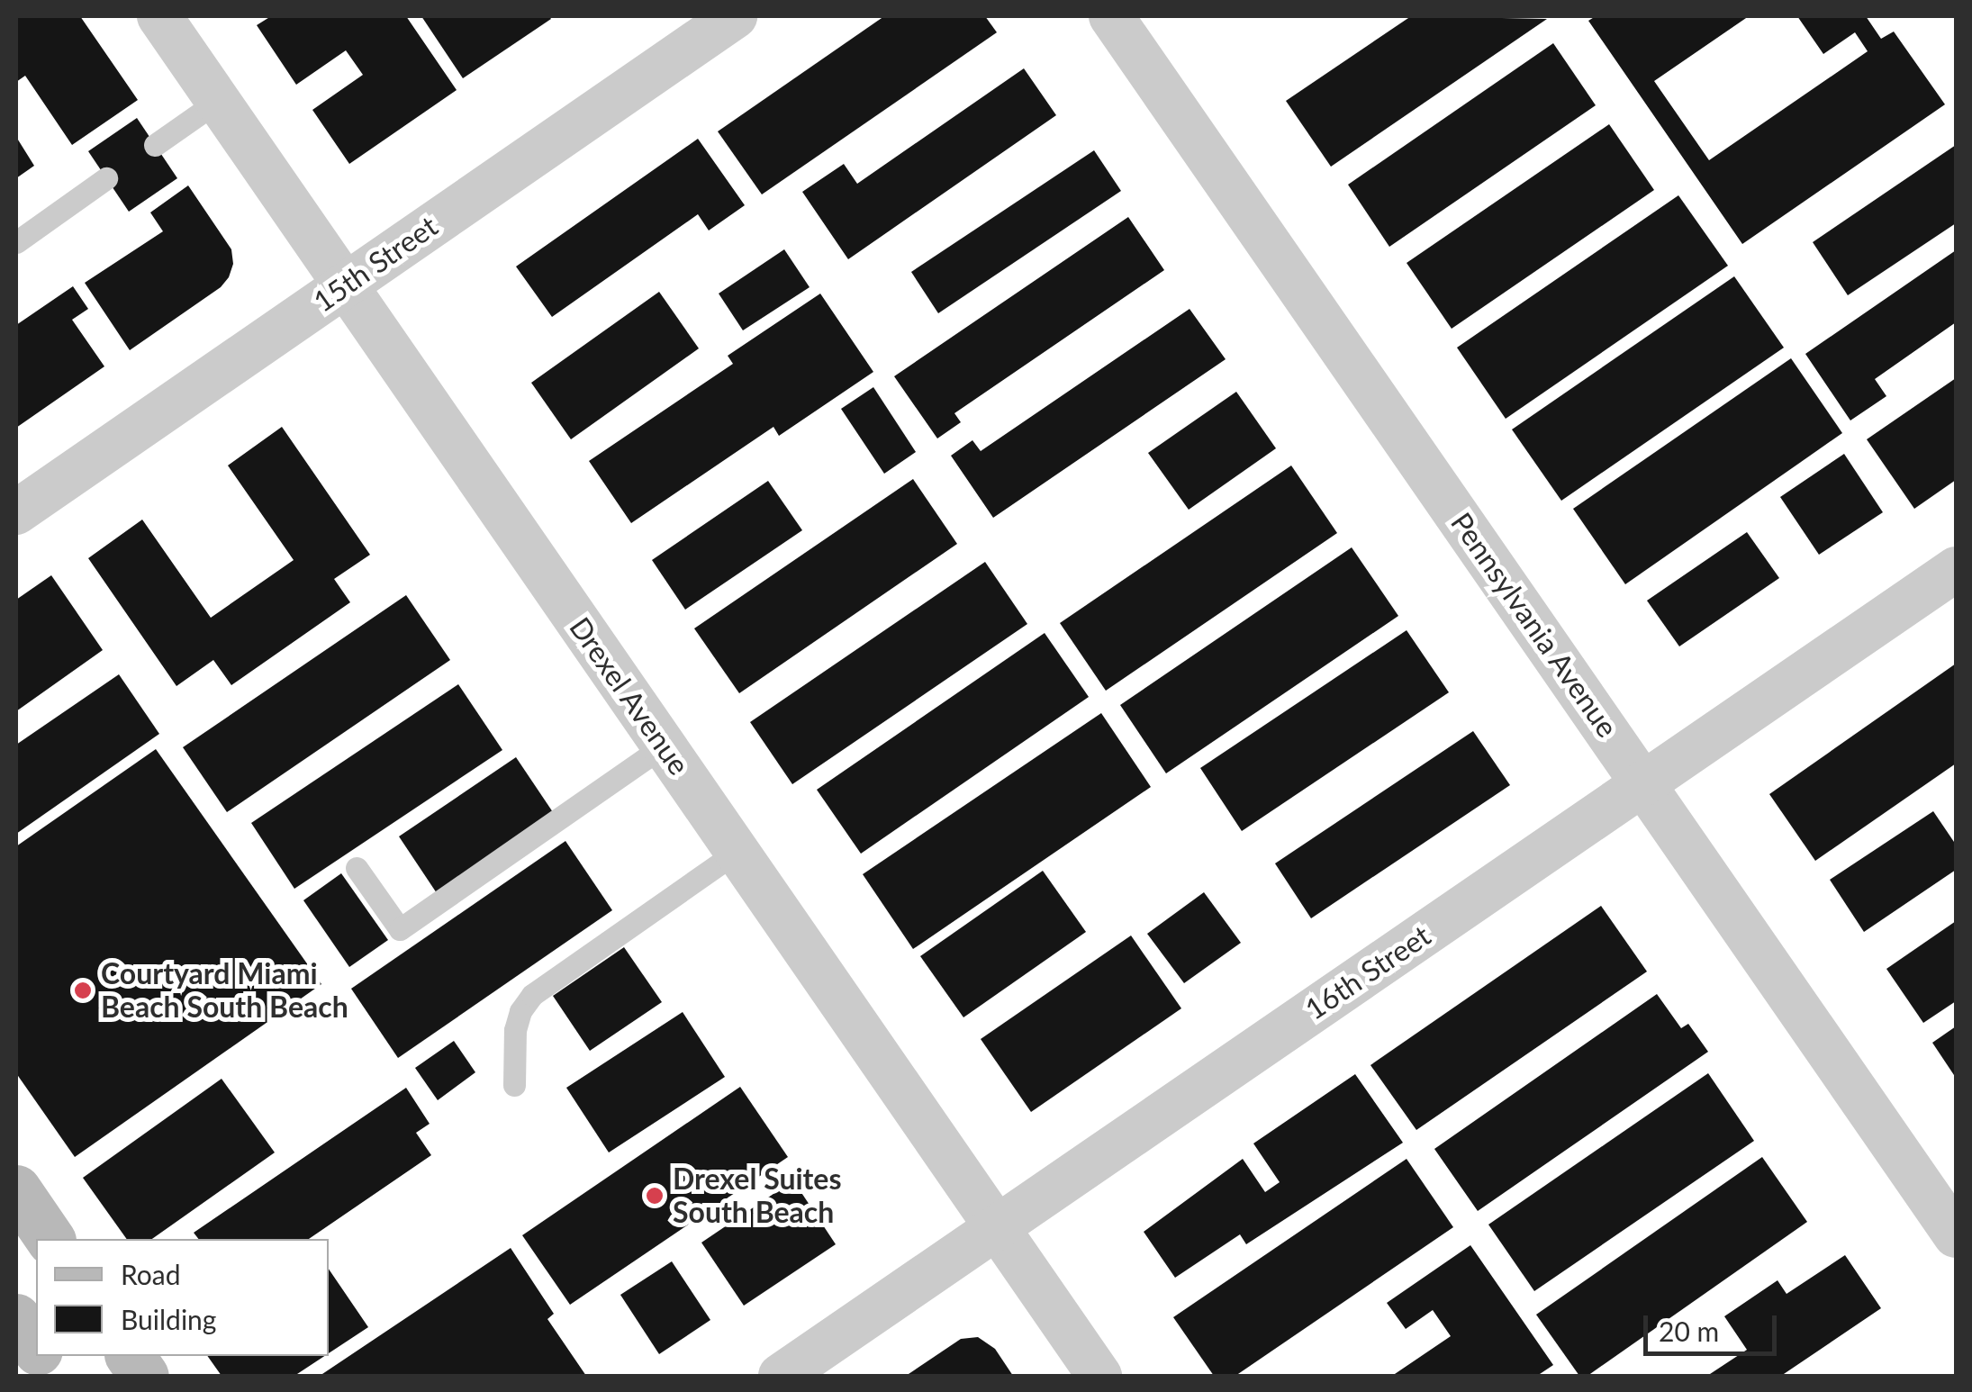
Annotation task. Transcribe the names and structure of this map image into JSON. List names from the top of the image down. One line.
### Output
{"streets":{"street":["15th Street","Pennsylvania Avenue","Drexel Avenue","16th Street"]},"crossings":[["15th Street","Drexel Avenue"],["Pennsylvania Avenue","16th Street"],["Drexel Avenue","16th Street"]],"places":["Courtyard Miami Beach South Beach","Drexel Suites South Beach"],"legend":["Road","Building"],"scale_bar":"20 m"}
